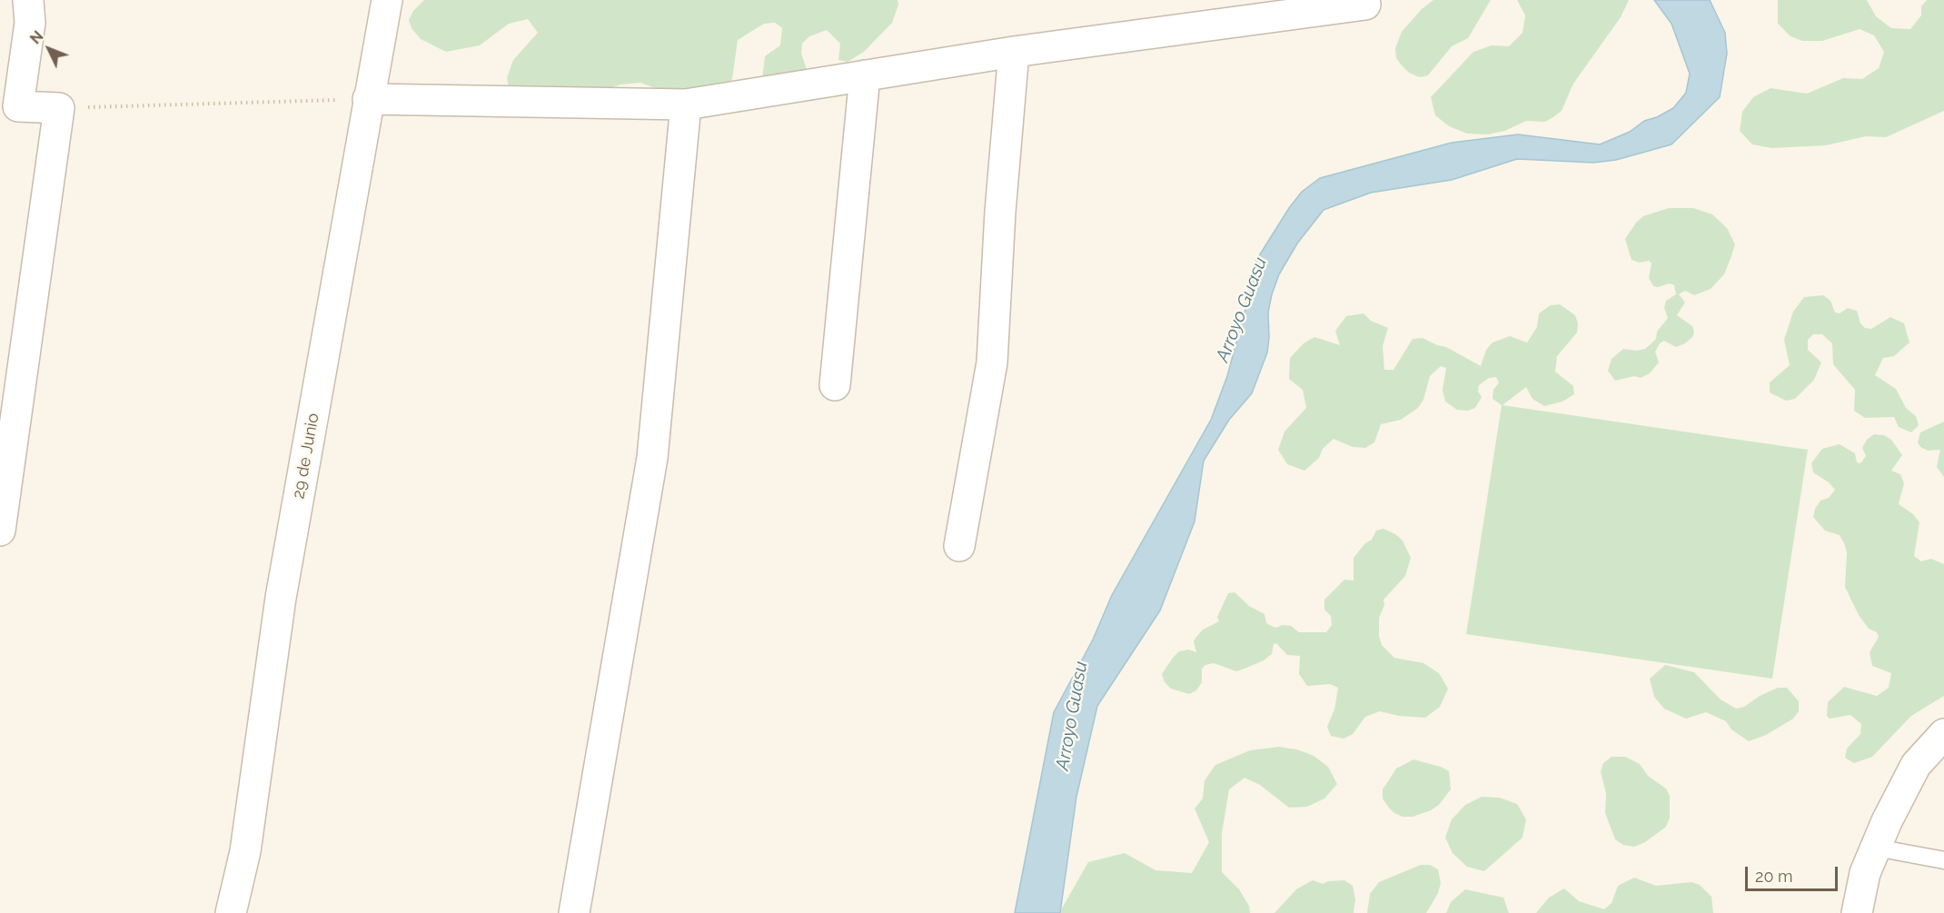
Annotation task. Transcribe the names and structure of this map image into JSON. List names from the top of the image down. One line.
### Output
{"streets":{"street":["29 de Junio"]},"water":["Arroyo Guasu"],"scale_bar":"20 m","north":"top left"}
